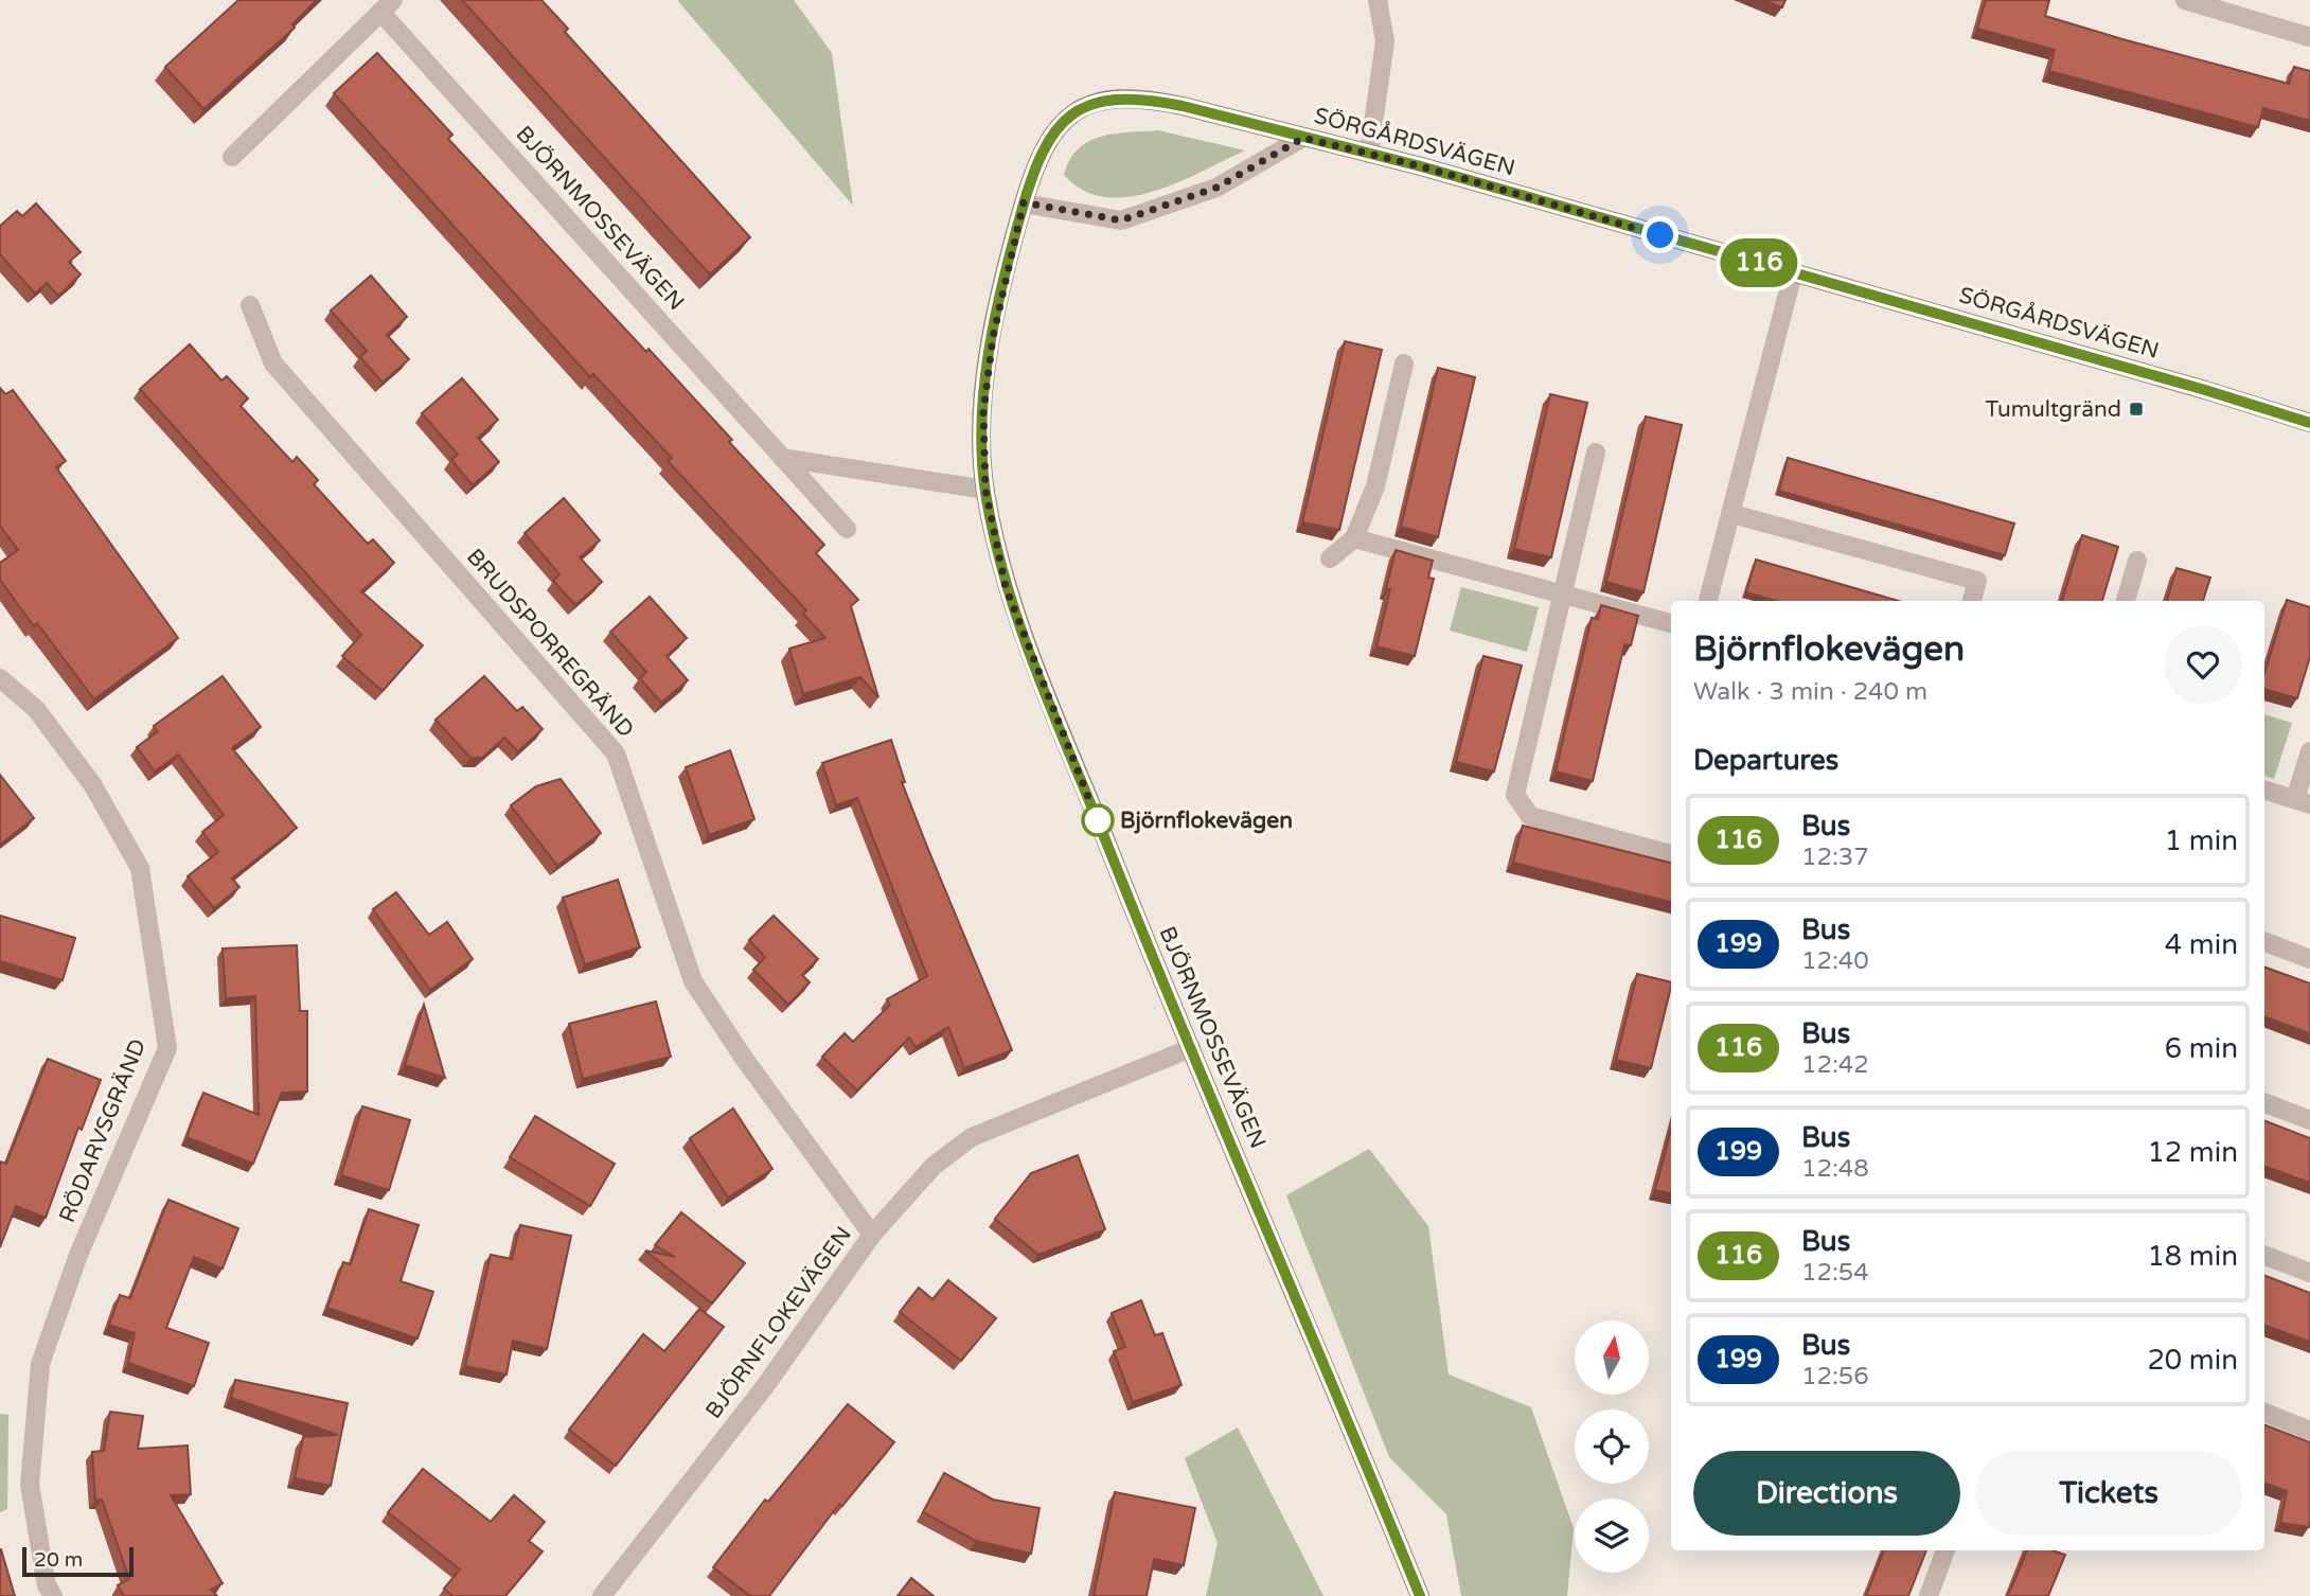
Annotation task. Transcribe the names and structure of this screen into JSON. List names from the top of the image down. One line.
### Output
{"streets":{"street":["SÖRGÅRDSVÄGEN","BJÖRNMOSSEVÄGEN","BRUDSPORREGRÄND","RÖDARVSGRÄND","BJÖRNFLOKEVÄGEN"]},"crossings":[["SÖRGÅRDSVÄGEN","BJÖRNMOSSEVÄGEN"],["BJÖRNMOSSEVÄGEN","BJÖRNFLOKEVÄGEN"],["BRUDSPORREGRÄND","BJÖRNFLOKEVÄGEN"]],"places":{"transit":["Tumultgränd"],"other":["Björnflokevägen"]},"lines":["bus line 116"],"scale_bar":"20 m","north":"top","page":{"on_map":"116","heading":[["Björnflokevägen","Walk · 3 min · 240 m"],"Departures"],"list":[{"mark":"116","name":"Bus","note":"12:37","value":"1 min"},{"mark":"199","name":"Bus","note":"12:40","value":"4 min"},{"mark":"116","name":"Bus","note":"12:42","value":"6 min"},{"mark":"199","name":"Bus","note":"12:48","value":"12 min"},{"mark":"116","name":"Bus","note":"12:54","value":"18 min"},{"mark":"199","name":"Bus","note":"12:56","value":"20 min"}],"buttons":["Directions","Tickets"],"scale":"20 m"}}
